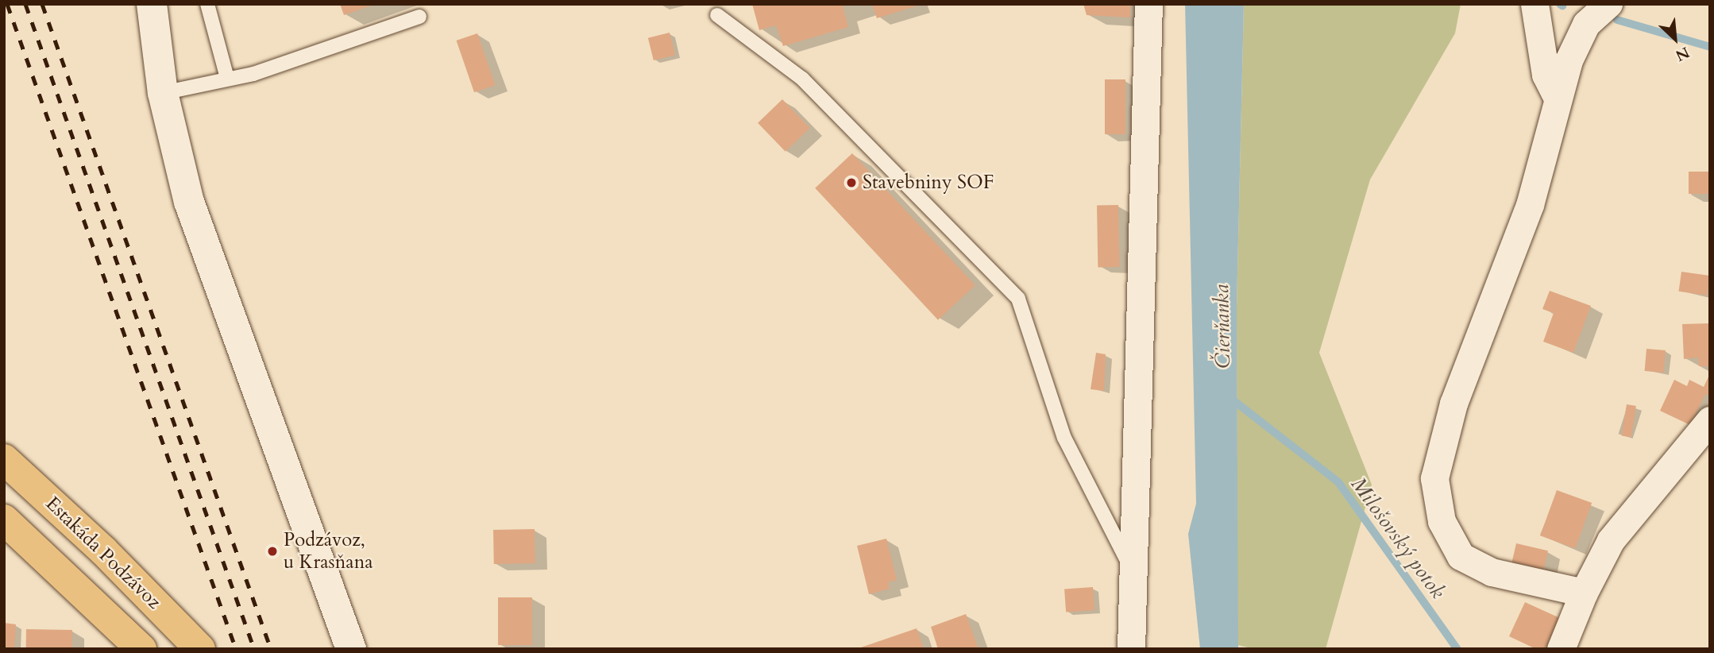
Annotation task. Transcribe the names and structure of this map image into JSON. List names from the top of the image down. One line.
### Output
{"streets":{"highway":["Estakáda Podzávoz"]},"water":["Čierňanka","Milošovský potok"],"places":["Stavebniny SOF","Podzávoz, u Krasňana"],"north":"bottom right"}
